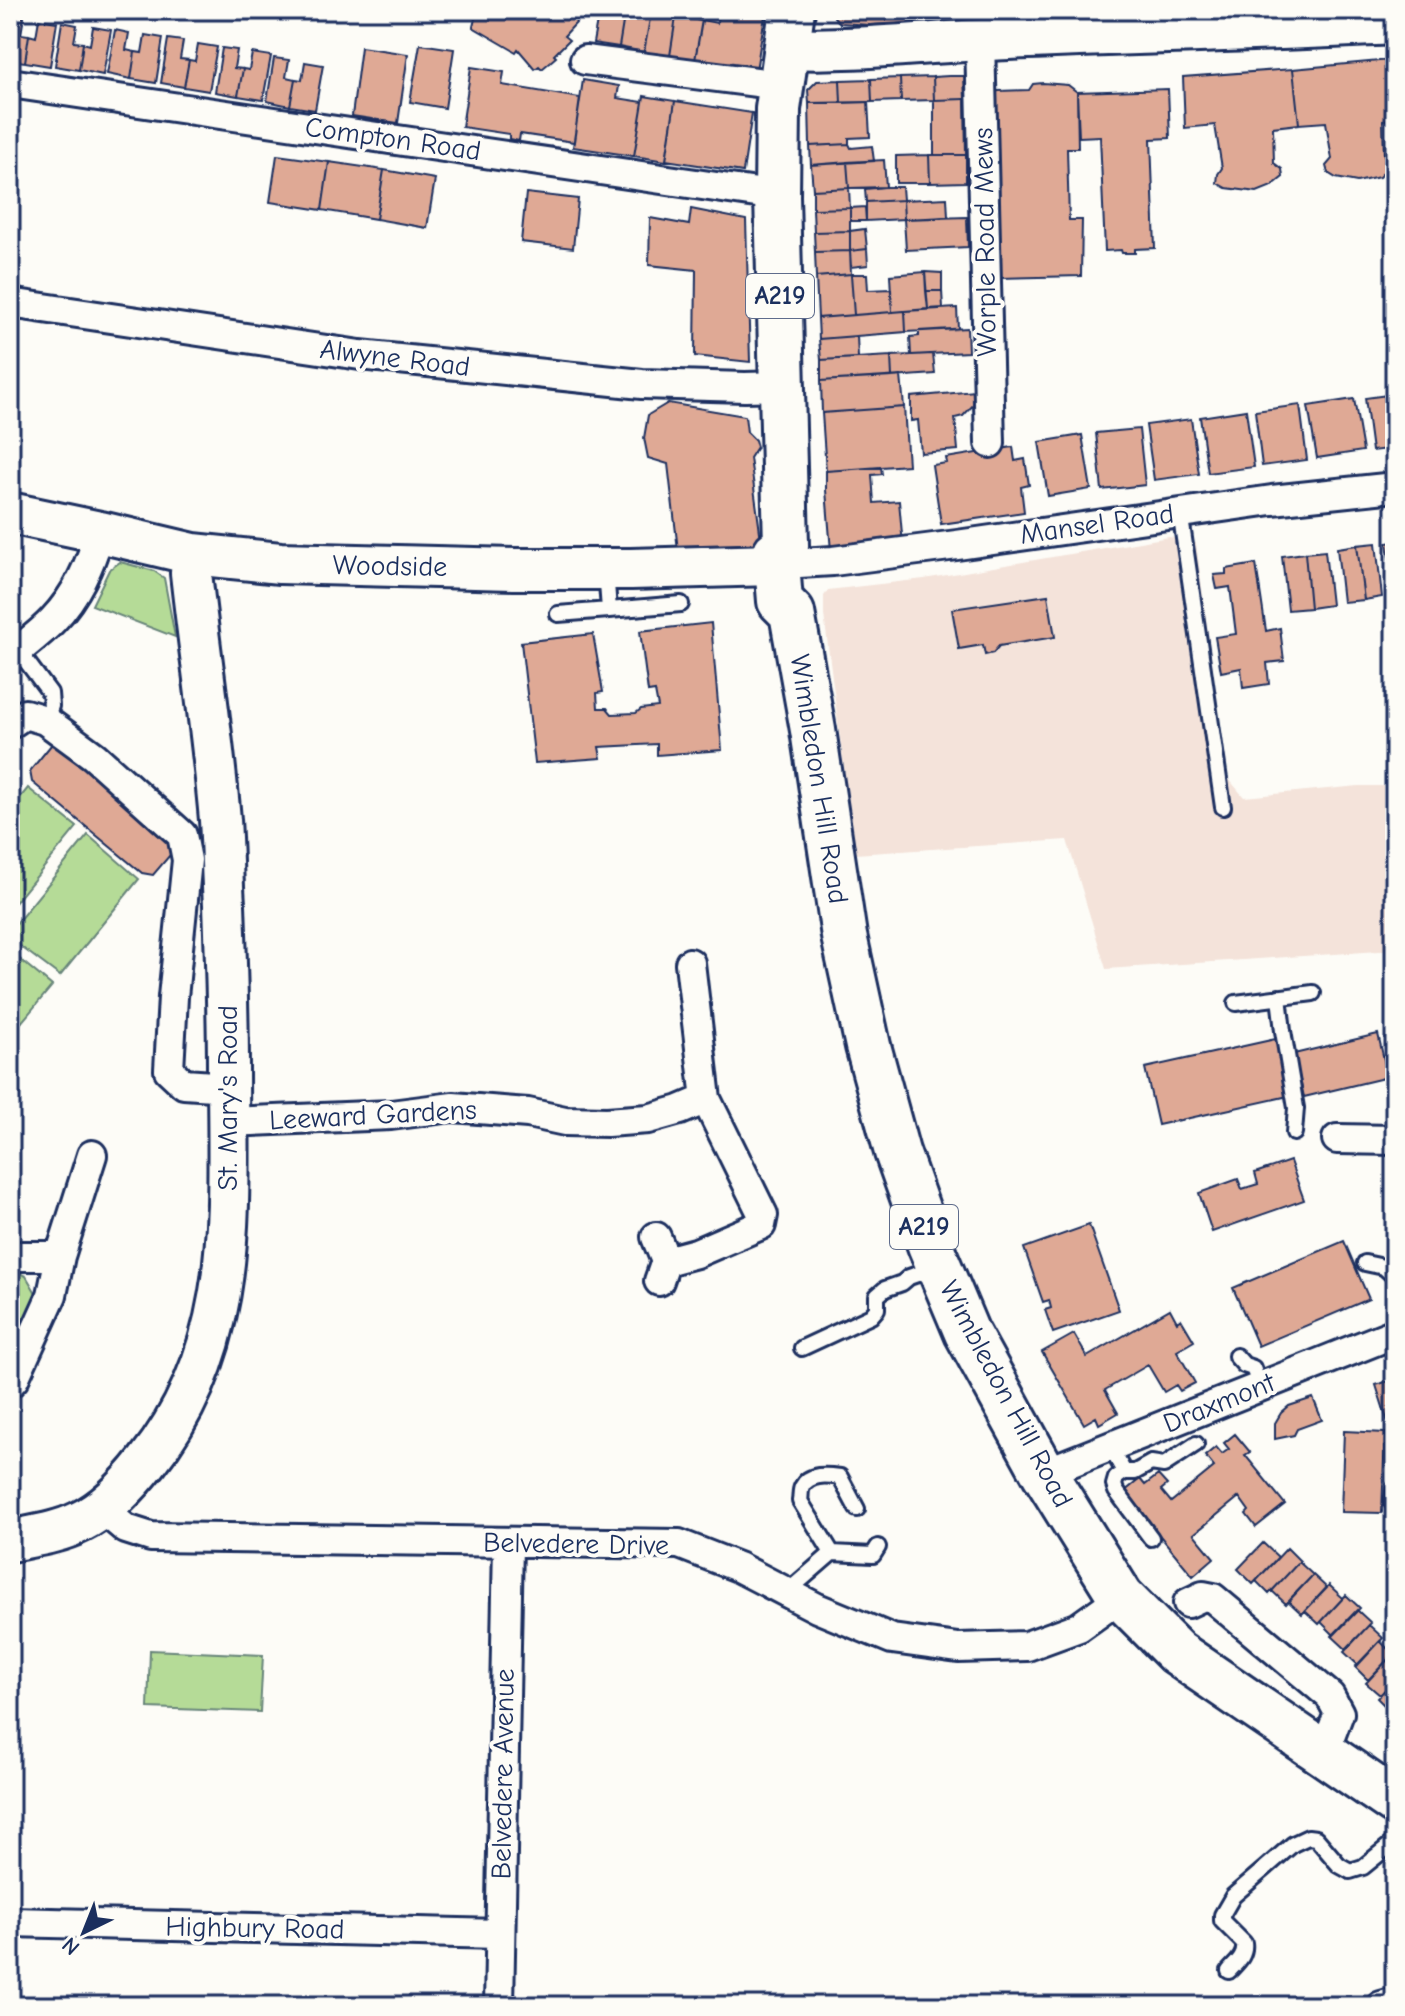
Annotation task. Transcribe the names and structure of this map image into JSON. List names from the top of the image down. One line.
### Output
{"streets":{"main road":["A219","Wimbledon Hill Road"],"street":["Compton Road","Worple Road Mews","Alwyne Road","Mansel Road","Woodside","St. Mary's Road","Leeward Gardens","Draxmont","Belvedere Drive","Belvedere Avenue","Highbury Road"]},"crossings":[["Compton Road","Wimbledon Hill Road"],["Alwyne Road","Wimbledon Hill Road"],["Mansel Road","Woodside"],["Mansel Road","Wimbledon Hill Road"],["Woodside","Wimbledon Hill Road"],["Woodside","St. Mary's Road"],["Wimbledon Hill Road","Draxmont"],["Wimbledon Hill Road","Belvedere Drive"],["St. Mary's Road","Leeward Gardens"],["St. Mary's Road","Belvedere Drive"],["Belvedere Drive","Belvedere Avenue"],["Belvedere Avenue","Highbury Road"]],"north":"bottom left"}
